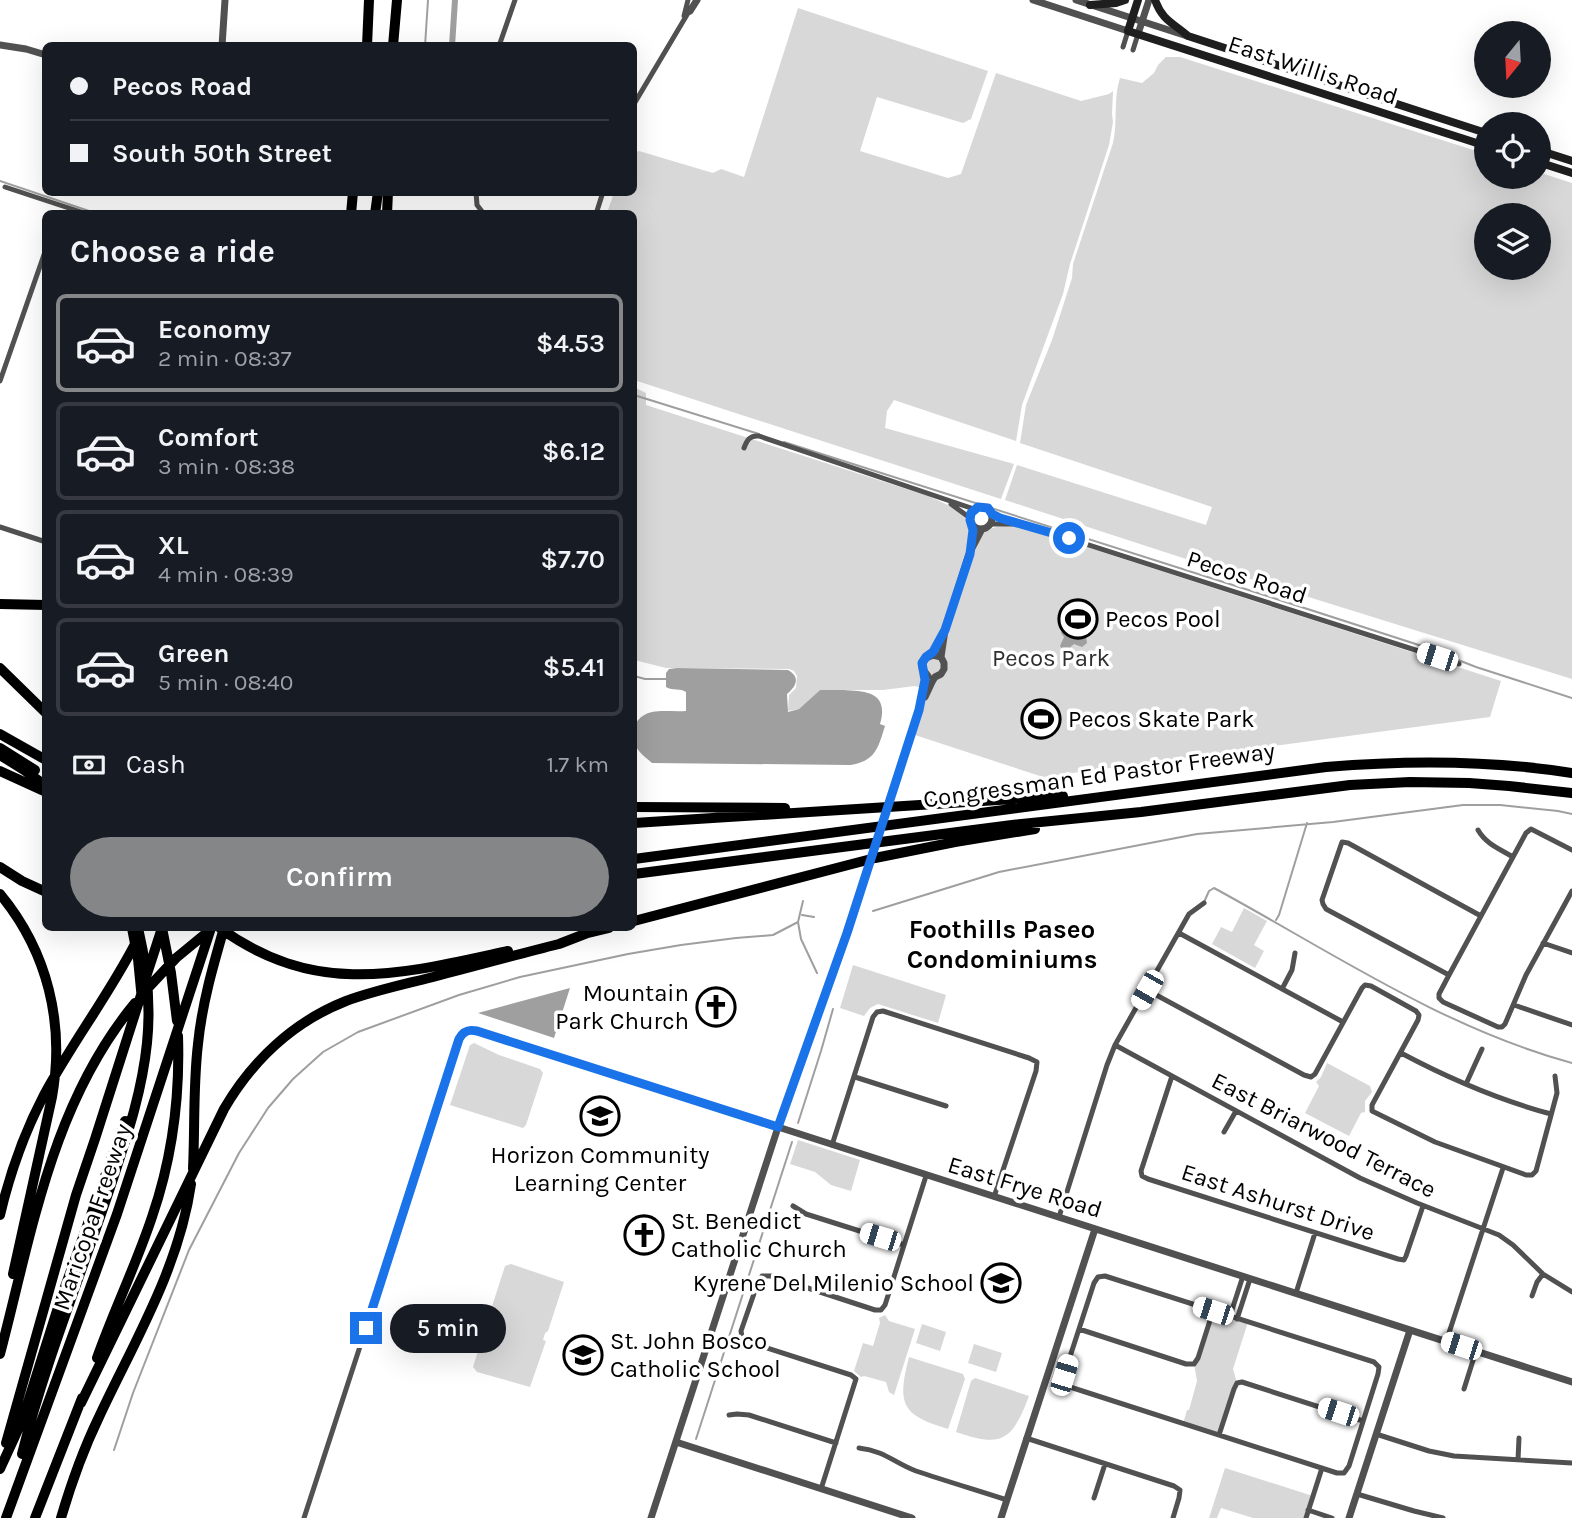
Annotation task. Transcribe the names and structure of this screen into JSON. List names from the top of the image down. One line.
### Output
{"streets":{"highway":["Congressman Ed Pastor Freeway","Maricopa Freeway"],"main road":["East Willis Road"],"street":["Pecos Road","East Briarwood Terrace","East Frye Road","East Ashurst Drive"]},"crossings":[["East Briarwood Terrace","East Ashurst Drive"]],"districts":["Foothills Paseo Condominiums"],"parks":["Pecos Park"],"places":{"sports":["Pecos Pool","Pecos Skate Park"],"church":["Mountain Park Church","St. Benedict Catholic Church"],"school or university":["Horizon Community Learning Center","Kyrene Del Milenio School","St. John Bosco Catholic School"]},"north":"bottom","page":{"banner":["Pecos Road","South 50th Street"],"heading":"Choose a ride","list":[{"name":"Economy","note":"2 min · 08:37","value":"$4.53"},{"name":"Comfort","note":"3 min · 08:38","value":"$6.12"},{"name":"XL","note":"4 min · 08:39","value":"$7.70"},{"name":"Green","note":"5 min · 08:40","value":"$5.41"}],"pay":["Cash","1.7 km"],"buttons":"Confirm","bubble":"5 min"}}
